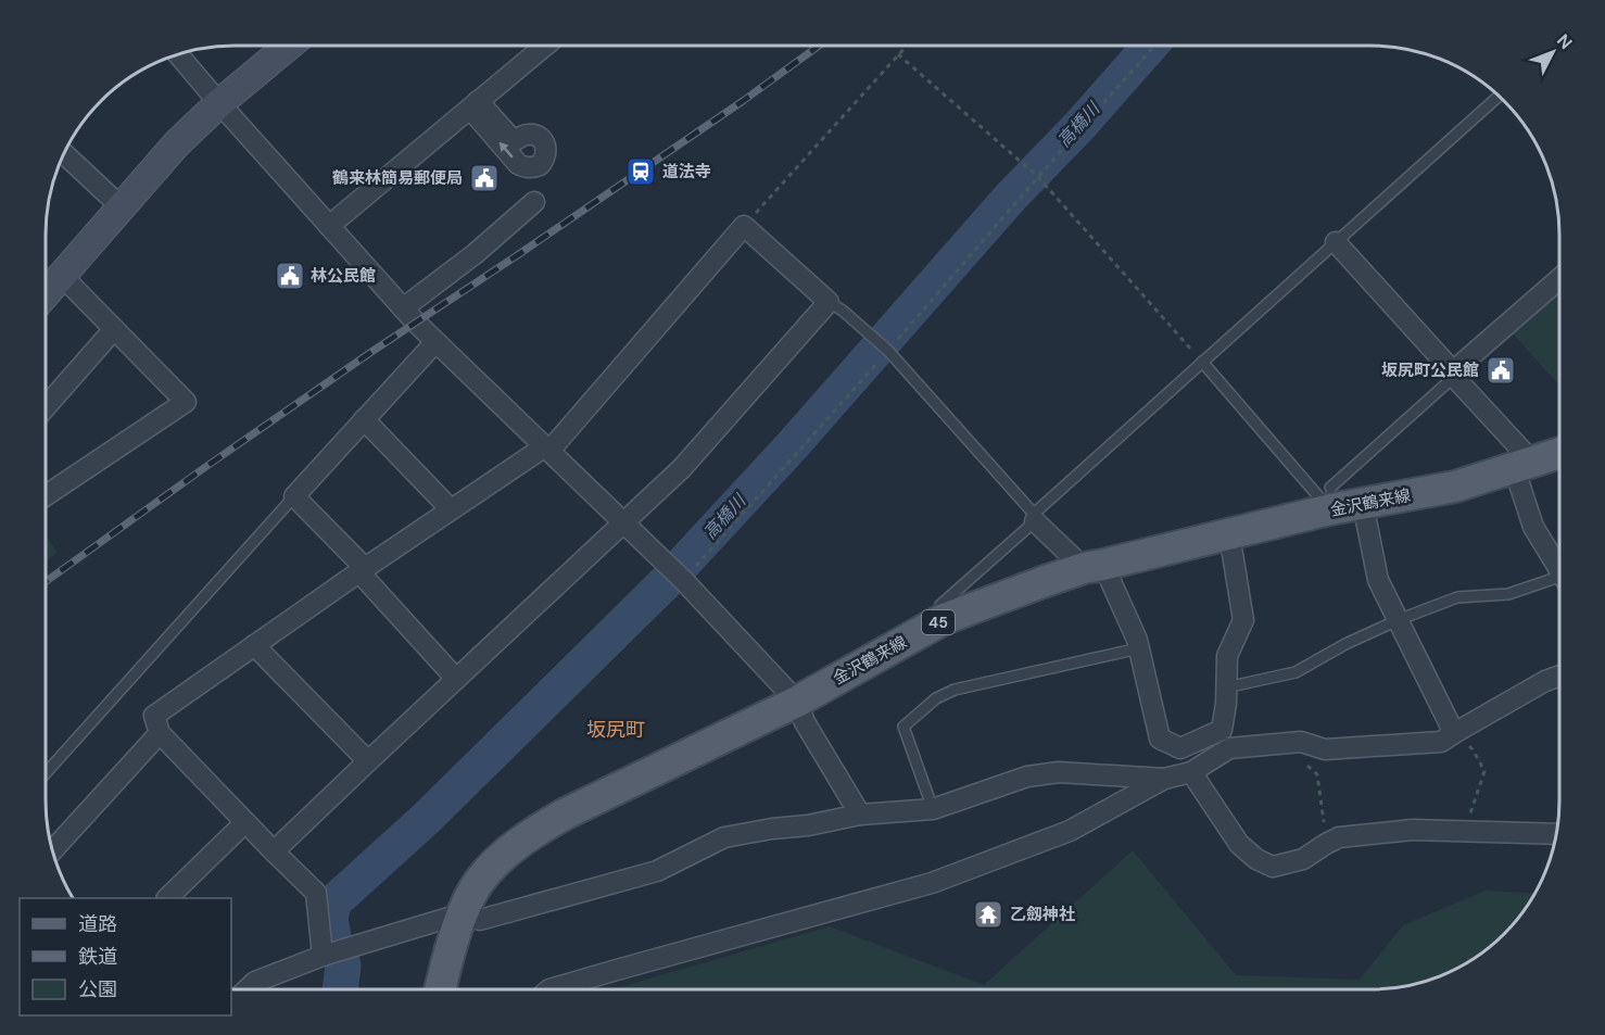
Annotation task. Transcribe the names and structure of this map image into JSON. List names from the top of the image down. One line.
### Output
{"streets":{"main road":["金沢鶴来線","45"]},"districts":["坂尻町"],"water":["高橋川"],"places":{"station":["道法寺"],"public building":["鶴来林簡易郵便局","林公民館","坂尻町公民館"],"temple":["乙劔神社"]},"legend":["道路","鉄道","公園"],"north":"top right"}
